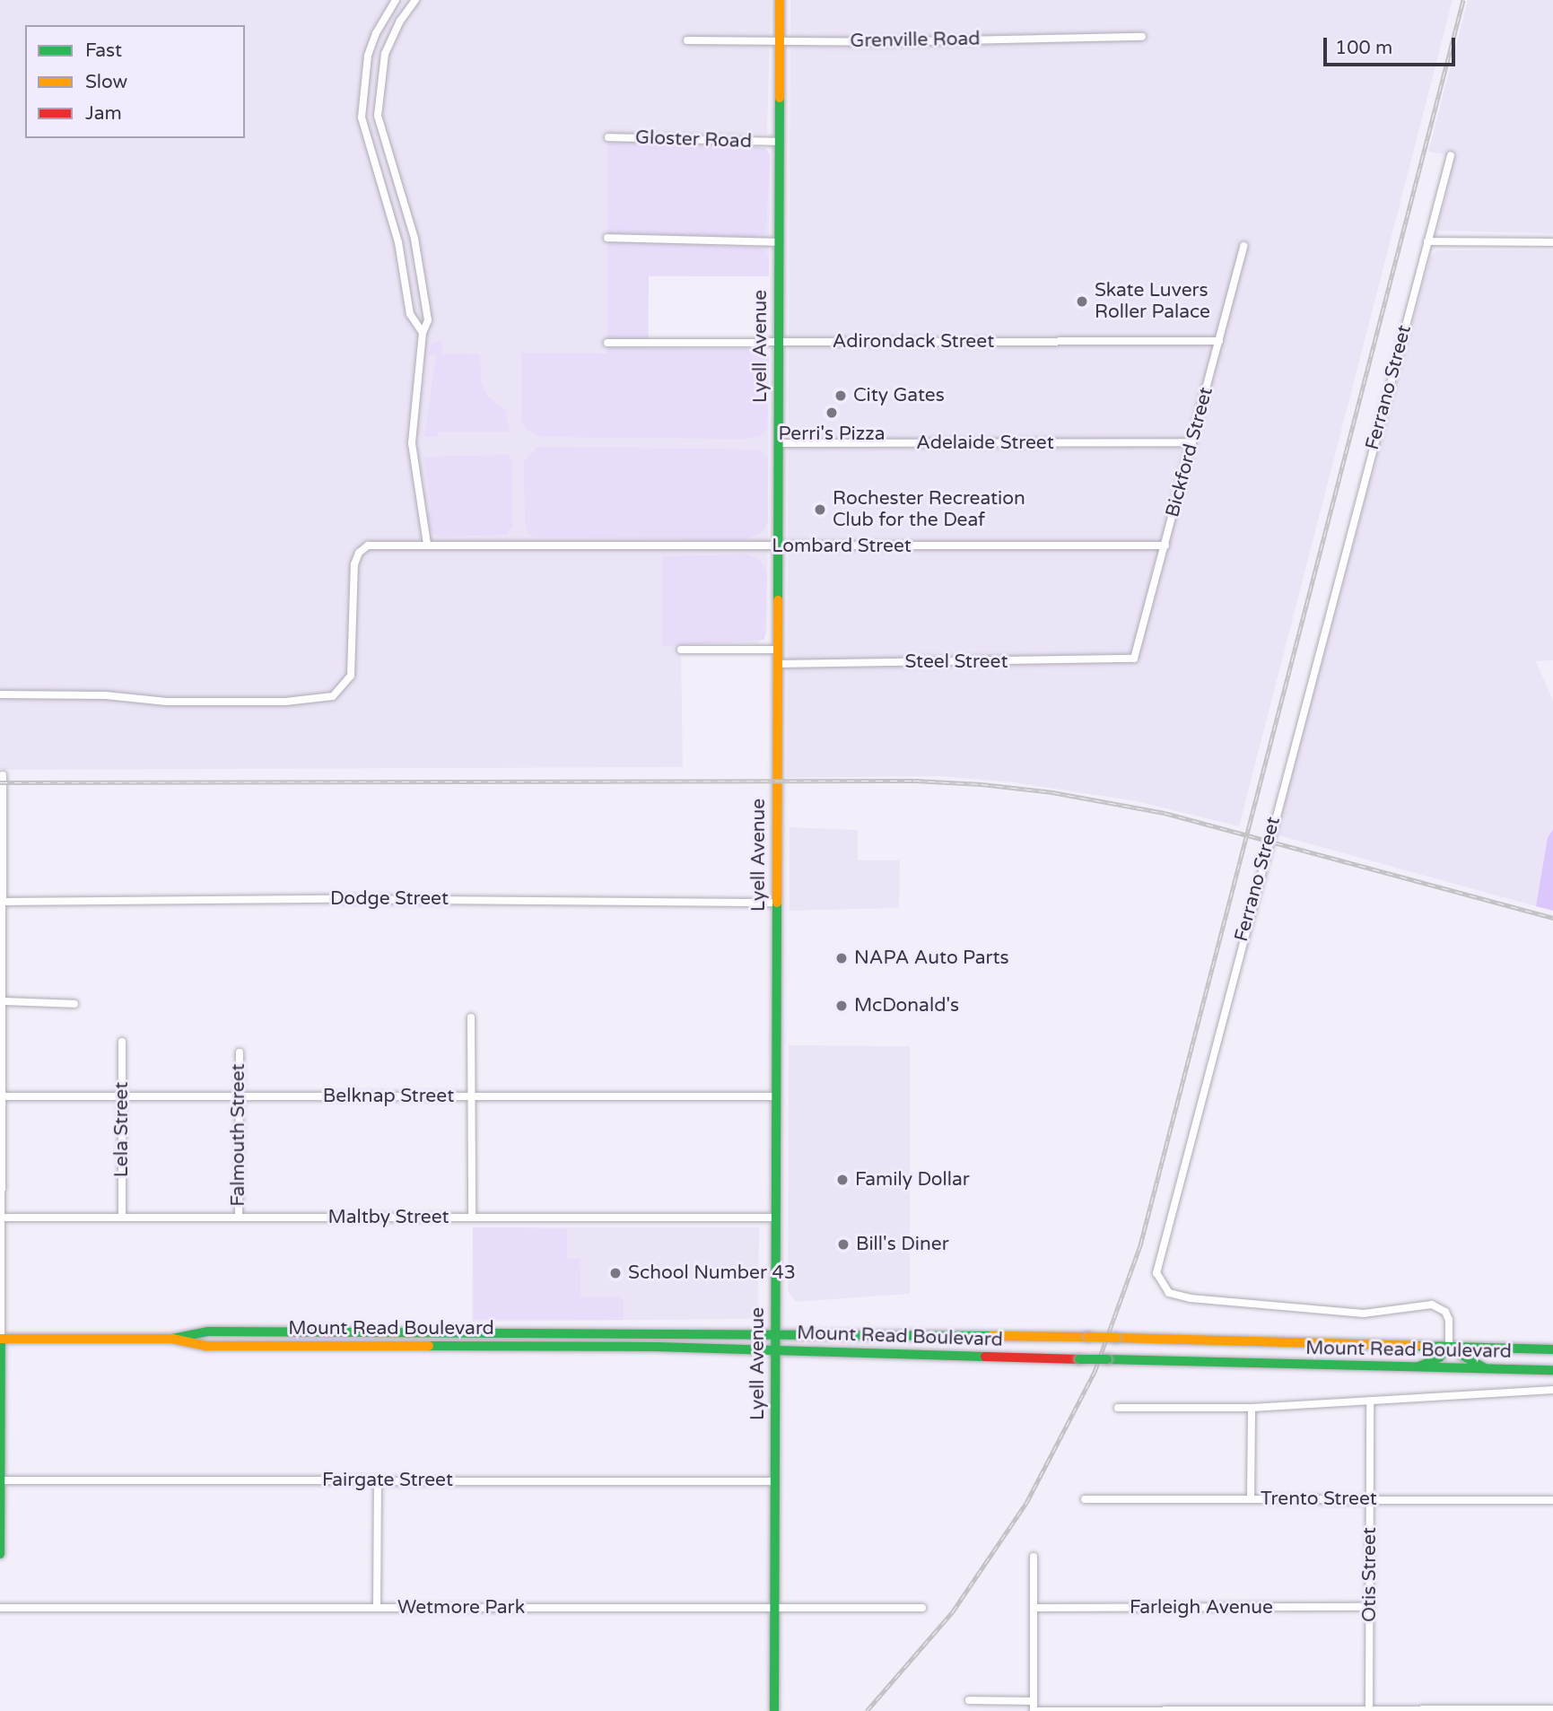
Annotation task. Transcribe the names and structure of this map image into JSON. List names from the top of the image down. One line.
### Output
{"streets":{"main road":["Lyell Avenue","Mount Read Boulevard"],"street":["Grenville Road","Gloster Road","Adirondack Street","Ferrano Street","Adelaide Street","Bickford Street","Lombard Street","Steel Street","Dodge Street","Belknap Street","Lela Street","Falmouth Street","Maltby Street","Fairgate Street","Trento Street","Otis Street","Wetmore Park","Farleigh Avenue"]},"crossings":[["Grenville Road","Lyell Avenue"],["Gloster Road","Lyell Avenue"],["Adirondack Street","Lyell Avenue"],["Adirondack Street","Bickford Street"],["Lyell Avenue","Adelaide Street"],["Lyell Avenue","Lombard Street"],["Lyell Avenue","Steel Street"],["Lyell Avenue","Dodge Street"],["Lyell Avenue","Belknap Street"],["Lyell Avenue","Maltby Street"],["Lyell Avenue","Mount Read Boulevard"],["Lyell Avenue","Fairgate Street"],["Lyell Avenue","Wetmore Park"],["Ferrano Street","Mount Read Boulevard"],["Adelaide Street","Bickford Street"],["Bickford Street","Lombard Street"],["Bickford Street","Steel Street"],["Belknap Street","Lela Street"],["Belknap Street","Falmouth Street"],["Lela Street","Maltby Street"],["Falmouth Street","Maltby Street"],["Trento Street","Otis Street"],["Otis Street","Farleigh Avenue"]],"places":["Skate Luvers Roller Palace","City Gates","Perri's Pizza","Rochester Recreation Club for the Deaf","NAPA Auto Parts","McDonald's","Family Dollar","Bill's Diner","School Number 43"],"legend":["Fast","Slow","Jam"],"scale_bar":"100 m"}
